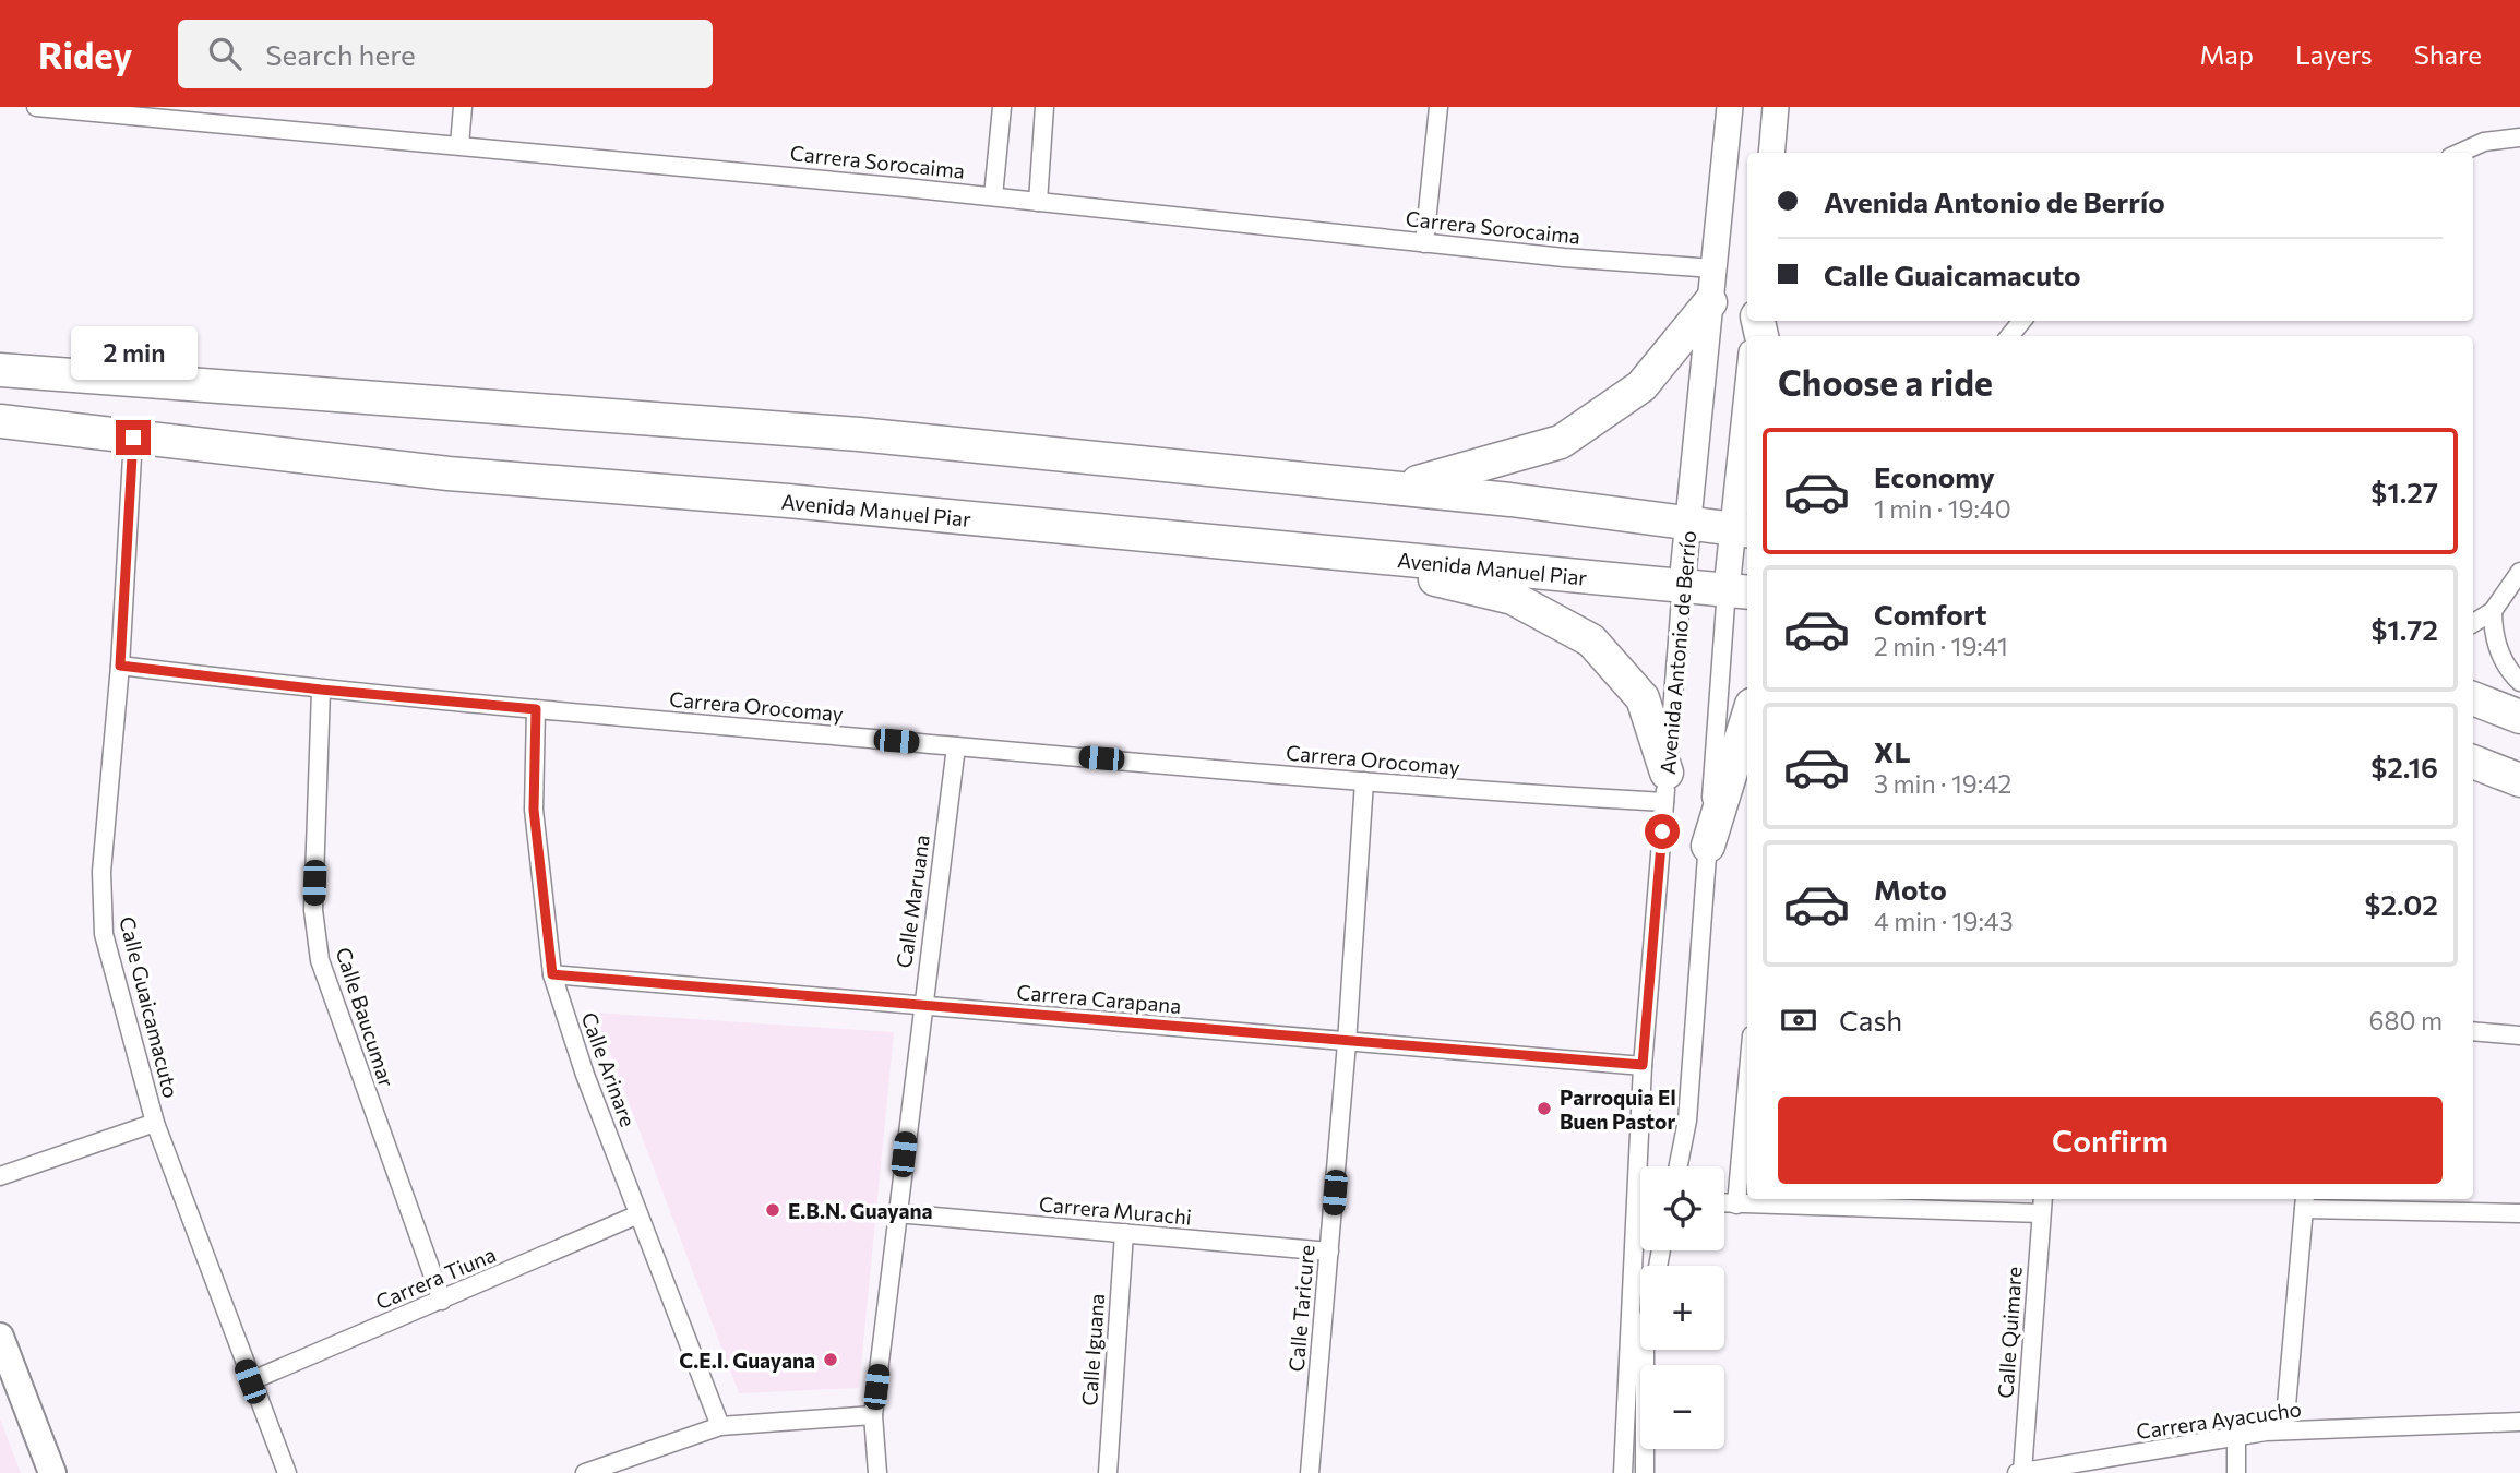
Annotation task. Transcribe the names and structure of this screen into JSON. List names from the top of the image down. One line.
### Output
{"streets":{"highway":["Avenida Manuel Piar"],"street":["Carrera Sorocaima","Avenida Antonio de Berrío","Carrera Orocomay","Calle Maruana","Carrera Carapana","Calle Guaicamacuto","Calle Baucumar","Calle Arinare","Carrera Murachi","Carrera Tiuna","Calle Taricure","Calle Quimare","Calle Iguana","Carrera Ayacucho"]},"crossings":[["Carrera Sorocaima","Avenida Antonio de Berrío"],["Avenida Manuel Piar","Avenida Antonio de Berrío"],["Avenida Manuel Piar","Calle Guaicamacuto"],["Avenida Antonio de Berrío","Carrera Orocomay"],["Avenida Antonio de Berrío","Carrera Carapana"],["Carrera Orocomay","Calle Maruana"],["Carrera Orocomay","Calle Guaicamacuto"],["Carrera Orocomay","Calle Baucumar"],["Carrera Orocomay","Calle Arinare"],["Carrera Orocomay","Calle Taricure"],["Calle Maruana","Carrera Carapana"],["Calle Maruana","Carrera Murachi"],["Carrera Carapana","Calle Arinare"],["Carrera Carapana","Calle Taricure"],["Calle Guaicamacuto","Carrera Tiuna"],["Calle Baucumar","Carrera Tiuna"],["Calle Arinare","Carrera Tiuna"],["Carrera Murachi","Calle Taricure"],["Carrera Murachi","Calle Iguana"],["Calle Quimare","Carrera Ayacucho"]],"places":["Parroquia El Buen Pastor","E.B.N. Guayana","C.E.I. Guayana"],"page":{"header":"Ridey","search":"Search here","nav":["Map","Layers","Share"],"banner":["Avenida Antonio de Berrío","Calle Guaicamacuto"],"bubble":"2 min","heading":"Choose a ride","list":[{"name":"Economy","note":"1 min · 19:40","value":"$1.27"},{"name":"Comfort","note":"2 min · 19:41","value":"$1.72"},{"name":"XL","note":"3 min · 19:42","value":"$2.16"},{"name":"Moto","note":"4 min · 19:43","value":"$2.02"}],"pay":["Cash","680 m"],"buttons":"Confirm","map_buttons":["+","−"]}}
